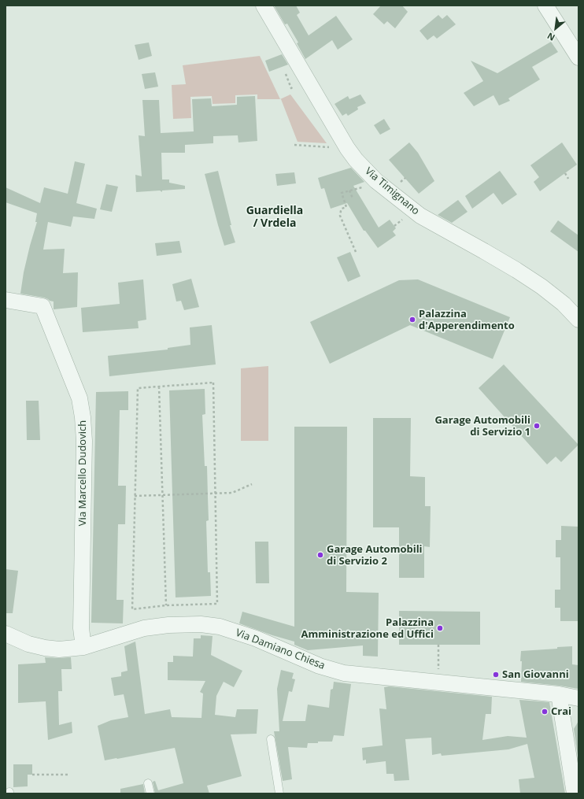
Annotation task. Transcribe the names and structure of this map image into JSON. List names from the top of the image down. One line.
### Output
{"streets":{"street":["Via Timignano","Via Marcello Dudovich","Via Damiano Chiesa"]},"crossings":[["Via Marcello Dudovich","Via Damiano Chiesa"]],"districts":["Guardiella / Vrdela"],"places":["Palazzina d'Apperendimento","Garage Automobili di Servizio 1","Garage Automobili di Servizio 2","Palazzina Amministrazione ed Uffici","San Giovanni","Crai"],"north":"bottom left"}
